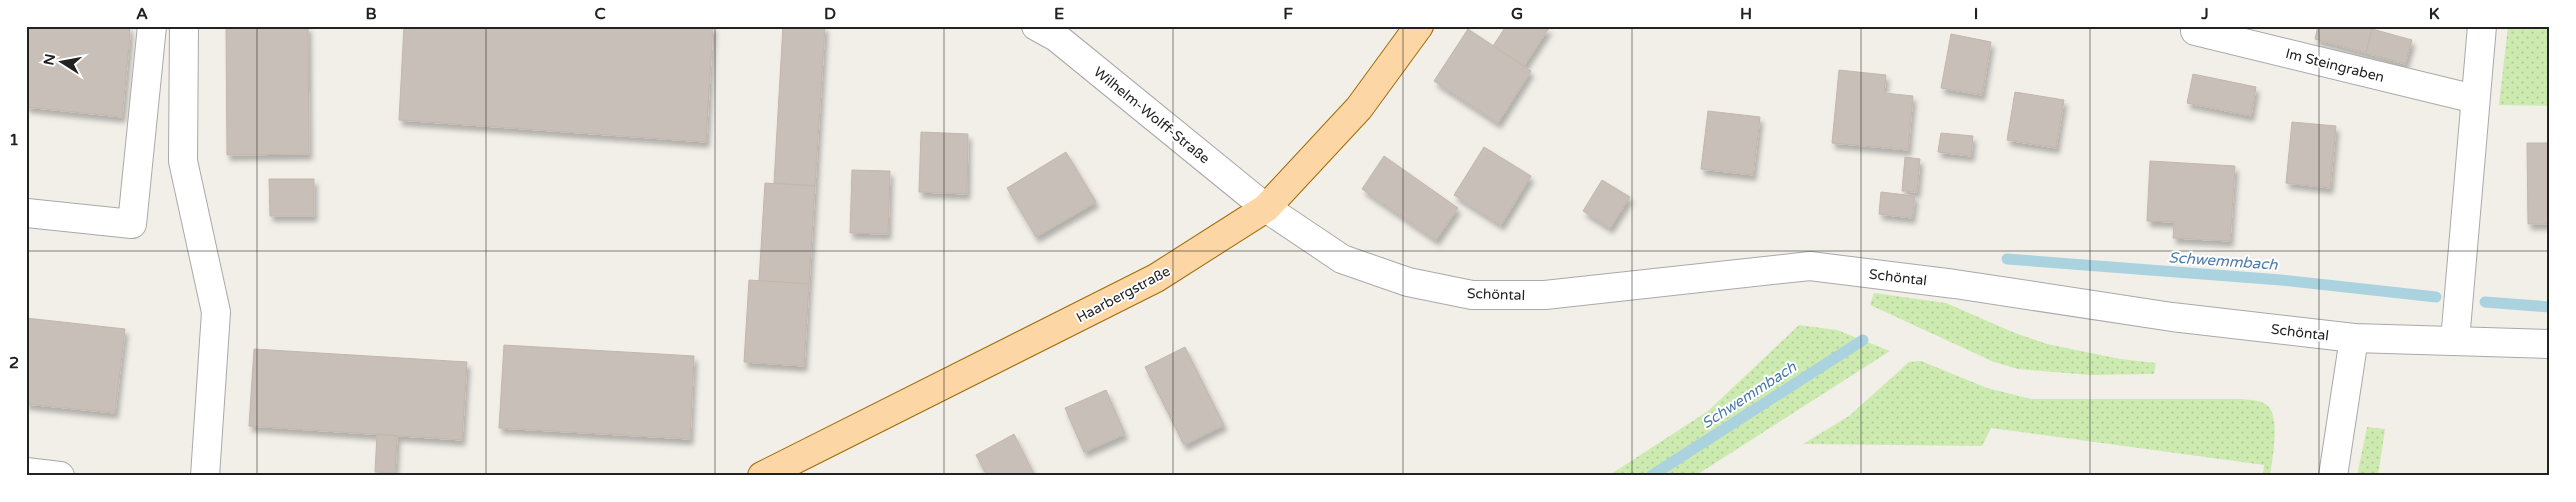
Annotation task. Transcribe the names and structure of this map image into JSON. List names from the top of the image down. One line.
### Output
{"streets":{"main road":["Haarbergstraße"],"street":["Im Steingraben","Wilhelm-Wolff-Straße","Schöntal"]},"crossings":[["Wilhelm-Wolff-Straße","Schöntal"],["Wilhelm-Wolff-Straße","Haarbergstraße"],["Schöntal","Haarbergstraße"]],"water":["Schwemmbach"],"north":"left","grid":{"columns":["A","B","C","D","E","F","G","H","I","J","K"],"rows":["1","2"]}}
